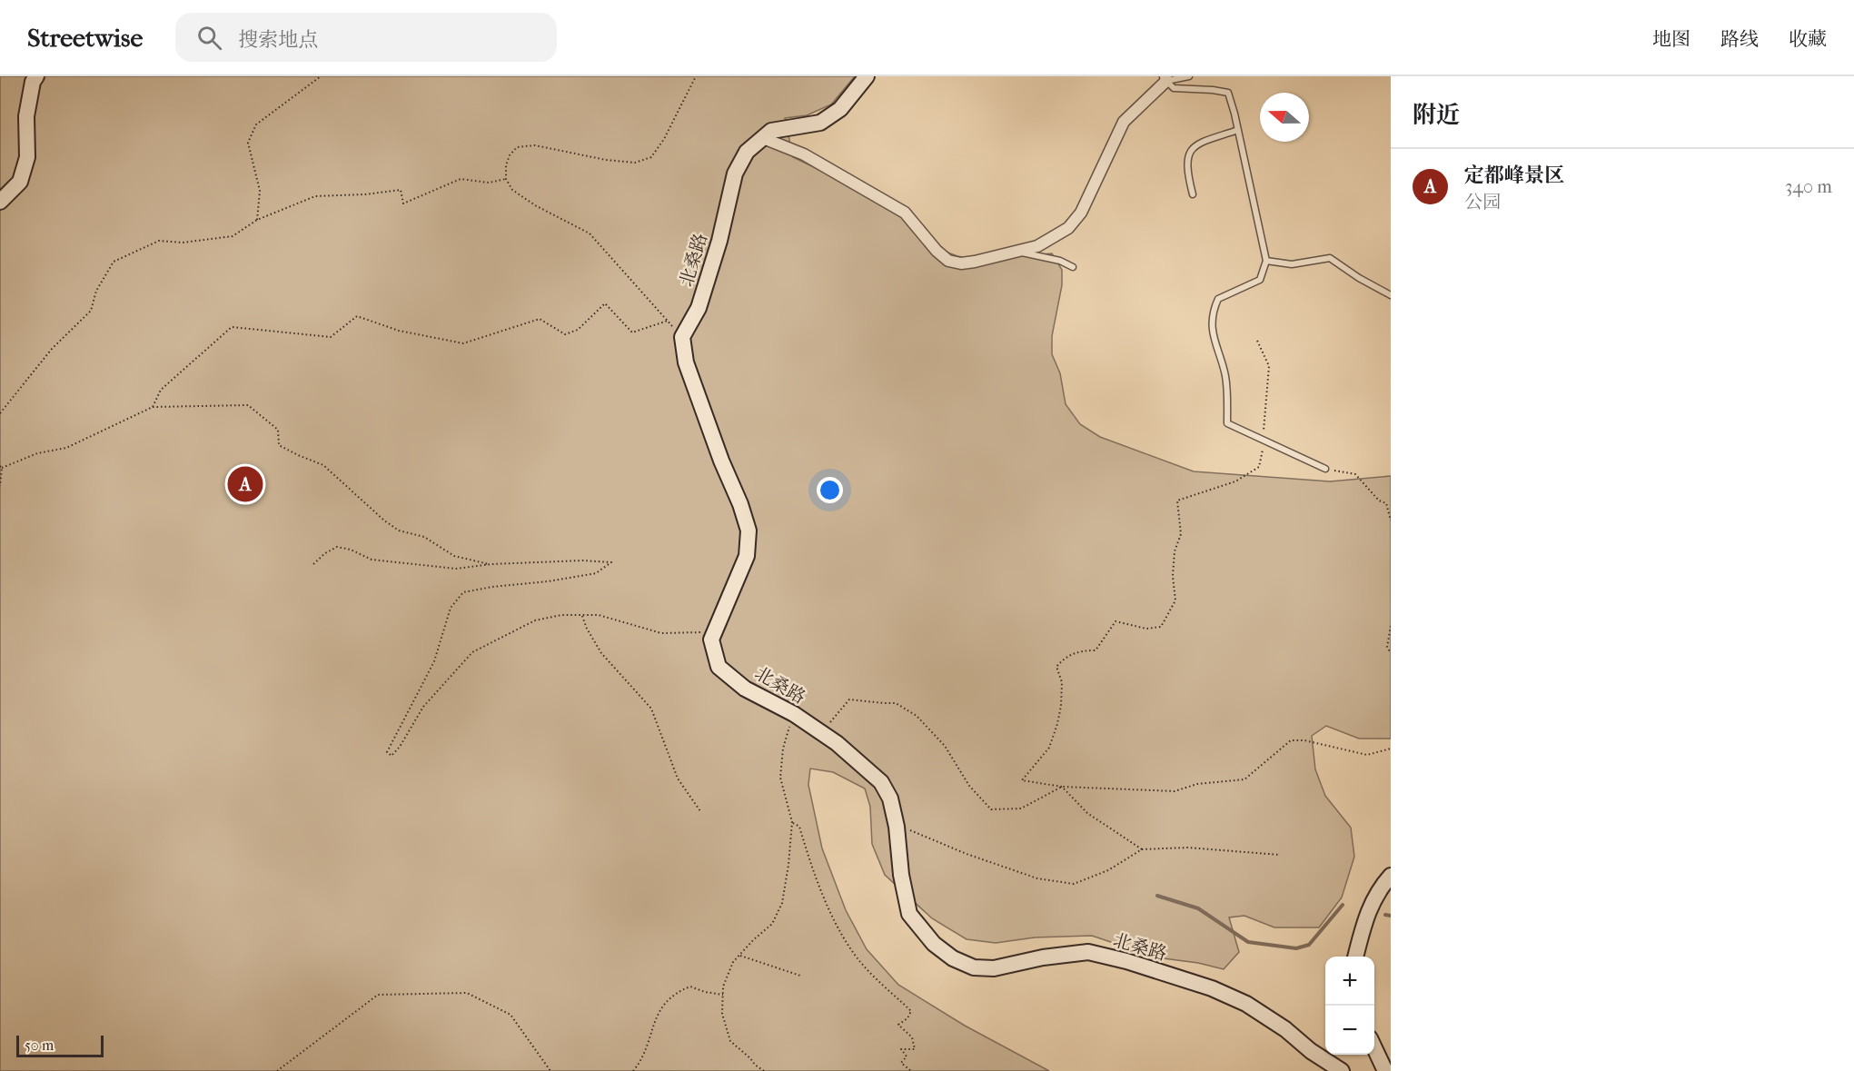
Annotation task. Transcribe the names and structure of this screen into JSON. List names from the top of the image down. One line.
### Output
{"streets":{"street":["北桑路"]},"scale_bar":"50 m","north":"left","page":{"header":"Streetwise","search":"搜索地点","nav":["地图","路线","收藏"],"heading":"附近","list":[{"mark":"A","name":"定都峰景区","note":"公园","value":"340 m"}],"pins":"A","map_buttons":["+","−"],"scale":"50 m"}}
